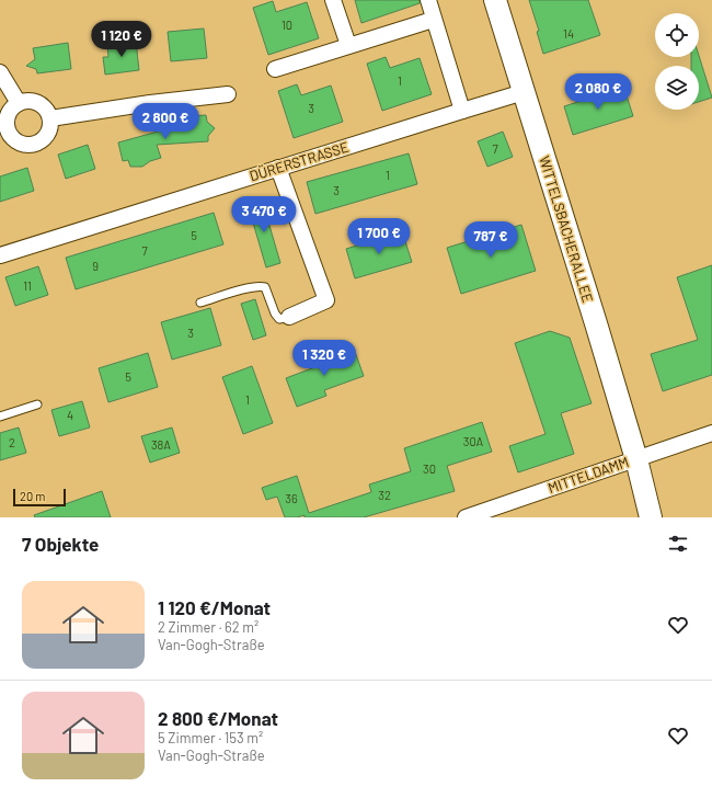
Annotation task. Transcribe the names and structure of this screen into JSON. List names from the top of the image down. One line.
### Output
{"streets":{"street":["DÜRERSTRASSE","WITTELSBACHERALLEE","MITTELDAMM"]},"crossings":[["DÜRERSTRASSE","WITTELSBACHERALLEE"],["WITTELSBACHERALLEE","MITTELDAMM"]],"house_numbers":["10","14","1","3","7","1","3","5","7","9","11","3","5","1","4","30A","2","38A","30","32","36"],"scale_bar":"20 m","page":{"price":["1 120 €","2 080 €","2 800 €","3 470 €","1 700 €","787 €","1 320 €"],"scale":"20 m","heading":"7 Objekte","list":[{"name":"1 120 €/Monat","note":"2 Zimmer · 62 m² · Van-Gogh-Straße"},{"name":"2 800 €/Monat","note":"5 Zimmer · 153 m² · Van-Gogh-Straße"}]}}
